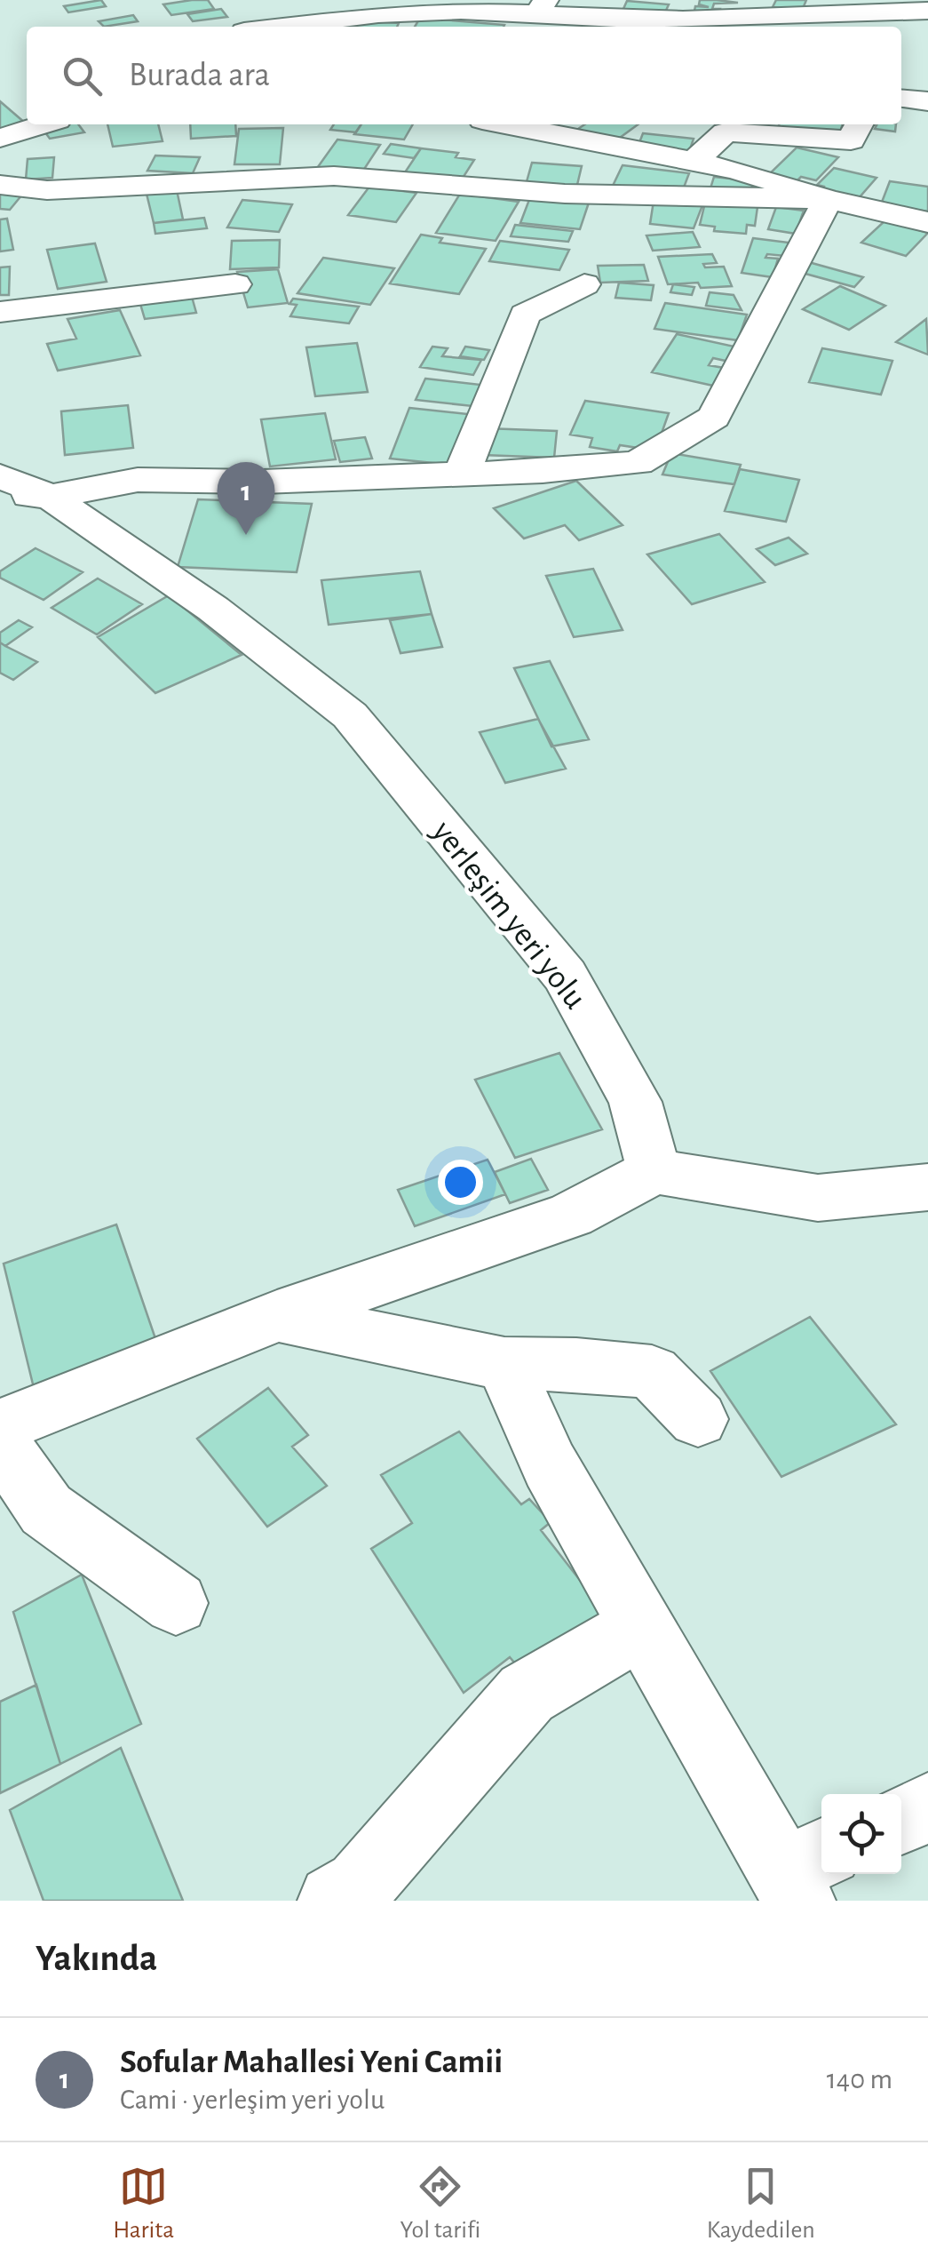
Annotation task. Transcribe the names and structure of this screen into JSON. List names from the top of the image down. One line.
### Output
{"streets":{"street":["yerleşim yeri yolu"]},"page":{"search":"Burada ara","pins":"1","heading":"Yakında","list":[{"mark":"1","name":"Sofular Mahallesi Yeni Camii","note":"Cami · yerleşim yeri yolu","value":"140 m"}],"nav":["Harita","Yol tarifi","Kaydedilen"]}}
